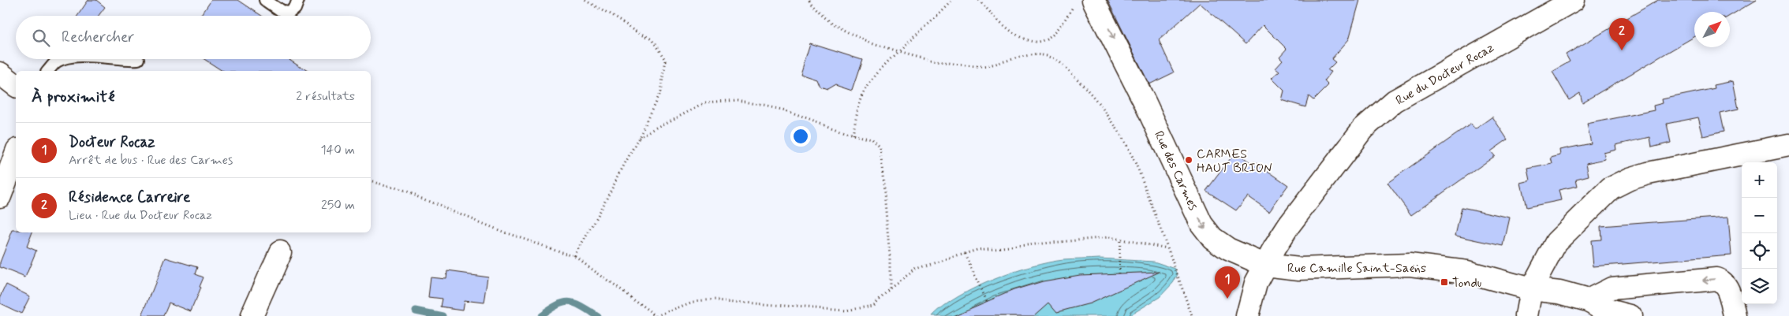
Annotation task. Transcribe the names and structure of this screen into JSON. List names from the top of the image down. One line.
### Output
{"streets":{"street":["Rue du Docteur Rocaz","Rue des Carmes","Rue Camille Saint-Saëns"]},"crossings":[["Rue du Docteur Rocaz","Rue des Carmes"],["Rue du Docteur Rocaz","Rue Camille Saint-Saëns"],["Rue des Carmes","Rue Camille Saint-Saëns"]],"one_way":["Rue des Carmes"],"places":{"other":["CARMES HAUT BRION"],"transit":["Tondu"]},"north":"top right","page":{"search":"Rechercher","pins":["2","1"],"heading":["À proximité","2 résultats"],"list":[{"mark":"1","name":"Docteur Rocaz","note":"Arrêt de bus · Rue des Carmes","value":"140 m"},{"mark":"2","name":"Résidence Carreire","note":"Lieu · Rue du Docteur Rocaz","value":"250 m"}],"map_buttons":["+","−"]}}
